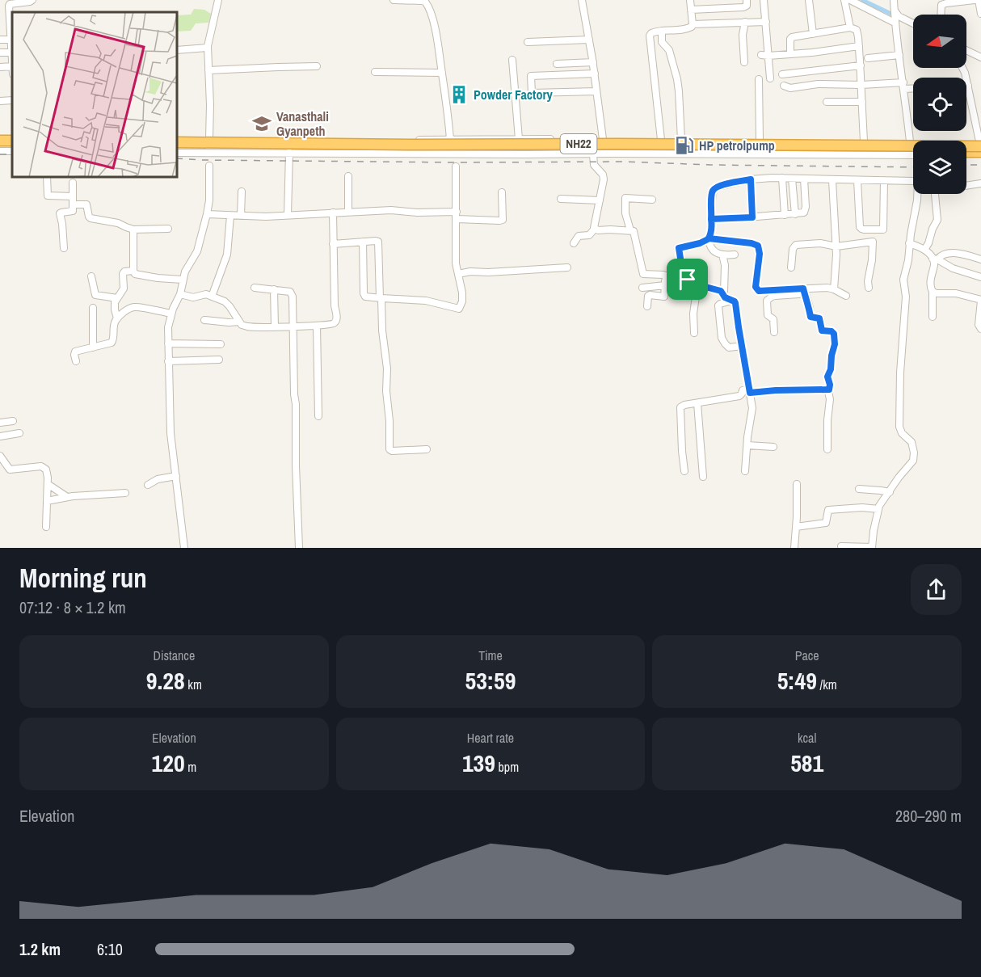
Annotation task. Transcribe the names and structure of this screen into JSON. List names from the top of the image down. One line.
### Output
{"streets":{"highway":["NH22"]},"places":{"building":["Powder Factory"],"school or university":["Vanasthali Gyanpeth"],"fuel station":["HP petrolpump"]},"north":"left","page":{"heading":["Morning run","07:12 · 8 × 1.2 km"],"stats":[["Distance","9.28 km"],["Time","53:59"],["Pace","5:49 /km"],["Elevation","120 m"],["Heart rate","139 bpm"],["kcal","581"]],"chart":["Elevation","280–290 m"],"list":[{"name":"1.2 km","note":"6:10"}]}}
